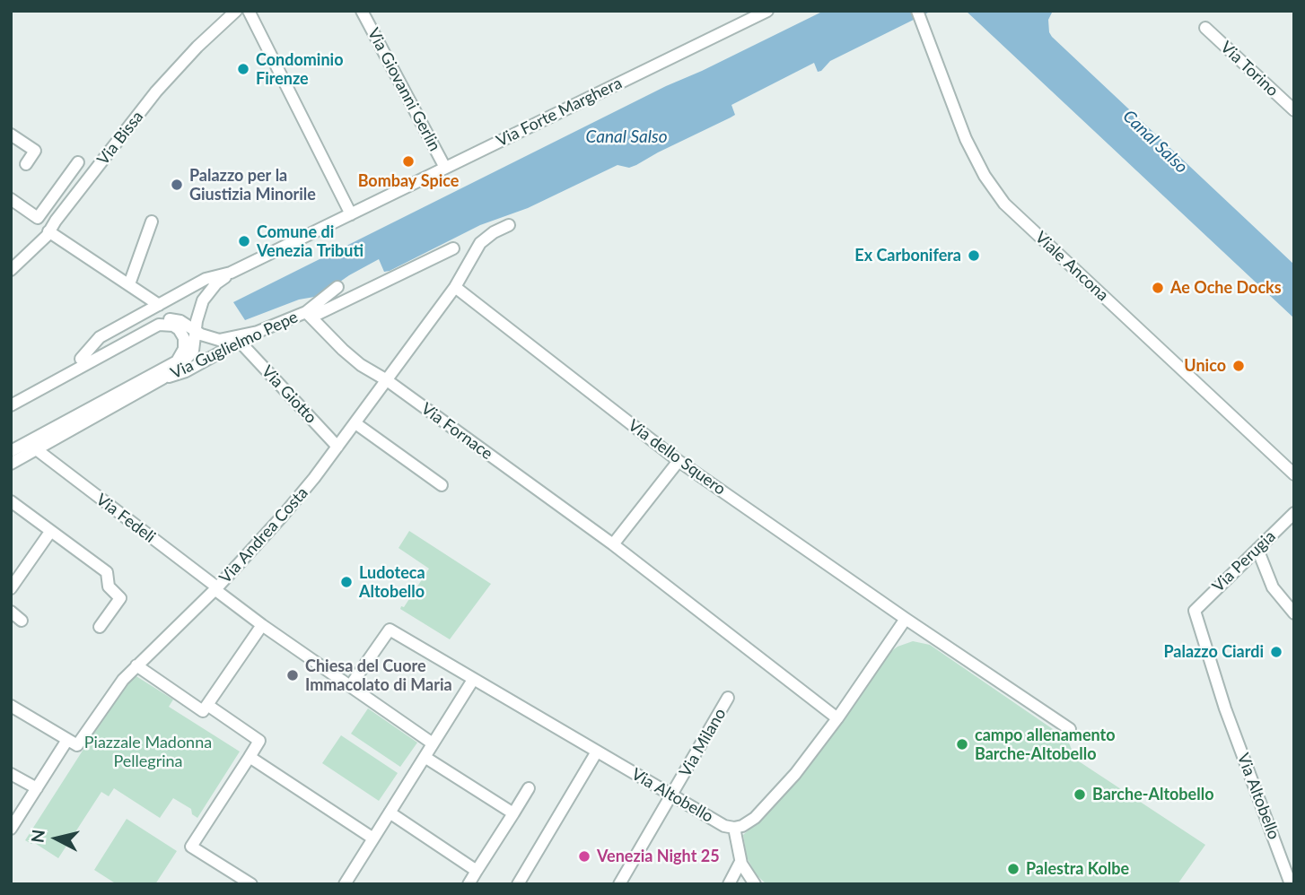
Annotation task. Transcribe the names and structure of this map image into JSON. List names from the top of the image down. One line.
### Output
{"streets":{"street":["Via Torino","Via Giovanni Gerlin","Via Forte Marghera","Via Bissa","Viale Ancona","Via Guglielmo Pepe","Via Giotto","Via Fornace","Via dello Squero","Via Fedeli","Via Andrea Costa","Via Perugia","Via Milano","Via Altobello"]},"crossings":[["Via Giovanni Gerlin","Via Forte Marghera"],["Via Forte Marghera","Via Guglielmo Pepe"],["Via Forte Marghera","Via Giotto"],["Via Guglielmo Pepe","Via Giotto"],["Via Guglielmo Pepe","Via Fornace"],["Via Guglielmo Pepe","Via Fedeli"],["Via Giotto","Via Andrea Costa"],["Via Fornace","Via Andrea Costa"],["Via dello Squero","Via Andrea Costa"],["Via Fedeli","Via Andrea Costa"],["Via Perugia","Via Altobello"],["Via Milano","Via Altobello"]],"water":["Canal Salso"],"parks":["Piazzale Madonna Pellegrina"],"places":["Condominio Firenze","Bombay Spice","Palazzo per la Giustizia Minorile","Comune di Venezia Tributi","Ex Carbonifera","Ae Oche Docks","Unico","Ludoteca Altobello","Palazzo Ciardi","Chiesa del Cuore Immacolato di Maria","campo allenamento Barche-Altobello","Barche-Altobello","Venezia Night 25","Palestra Kolbe"],"north":"left"}
